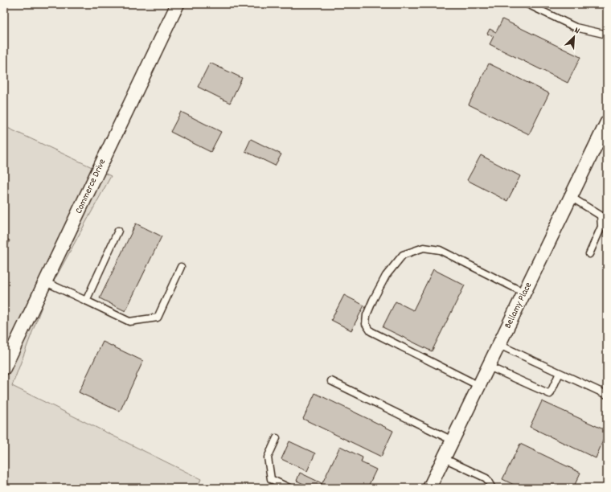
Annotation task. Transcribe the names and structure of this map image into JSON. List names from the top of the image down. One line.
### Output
{"streets":{"street":["Commerce Drive","Bellamy Place"]},"north":"top right"}
